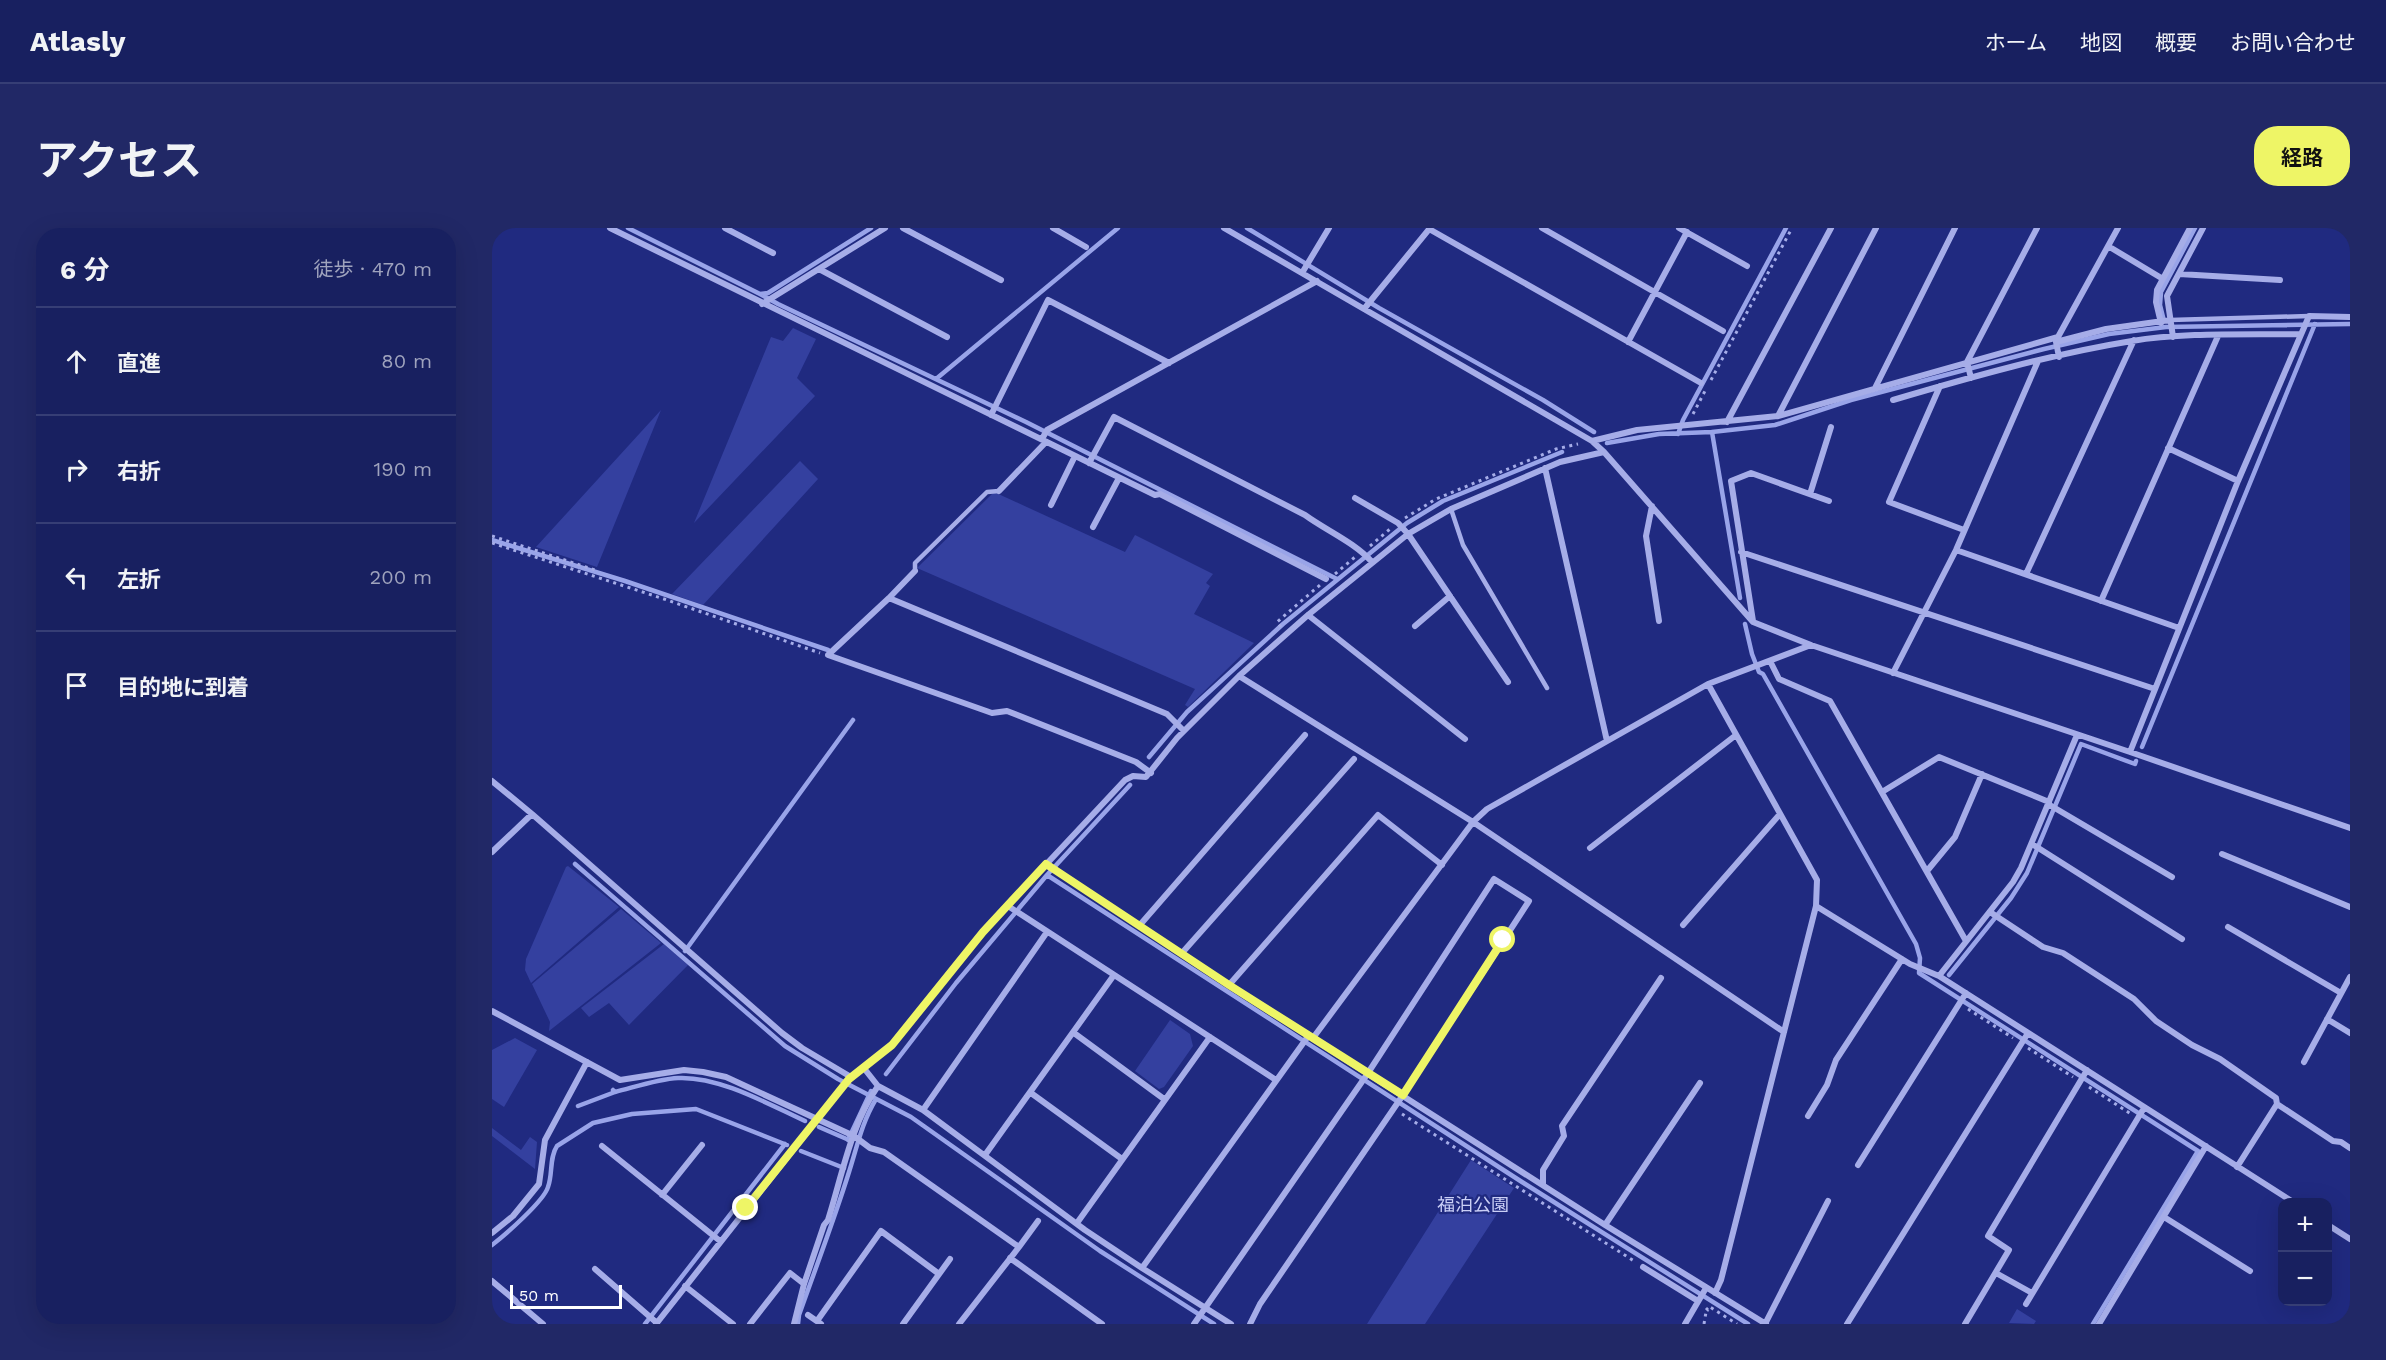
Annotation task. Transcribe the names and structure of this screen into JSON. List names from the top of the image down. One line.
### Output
{"parks":["福泊公園"],"scale_bar":"50 m","page":{"header":"Atlasly","nav":["ホーム","地図","概要","お問い合わせ"],"title":"アクセス","buttons":"経路","heading":["6 分","徒歩 · 470 m"],"list":[["直進","80 m"],["右折","190 m"],["左折","200 m"],"目的地に到着"],"map_buttons":["+","−"],"scale":"50 m"}}
